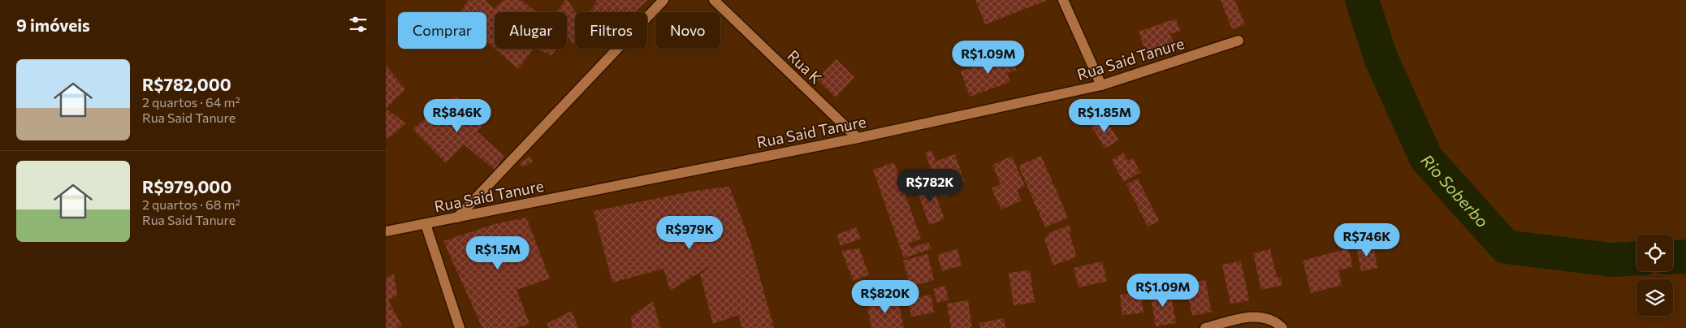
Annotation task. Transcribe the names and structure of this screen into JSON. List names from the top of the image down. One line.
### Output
{"streets":{"street":["Rua Said Tanure","Rua K"]},"crossings":[["Rua Said Tanure","Rua K"]],"water":["Rio Soberbo"],"page":{"heading":"9 imóveis","chip":["Comprar","Alugar","Filtros","Novo"],"price":["R$1.09M","R$846K","R$1.85M","R$782K","R$979K","R$746K","R$1.5M","R$1.09M","R$820K"],"list":[{"name":"R$782,000","note":"2 quartos · 64 m² · Rua Said Tanure"},{"name":"R$979,000","note":"2 quartos · 68 m² · Rua Said Tanure"}]}}
